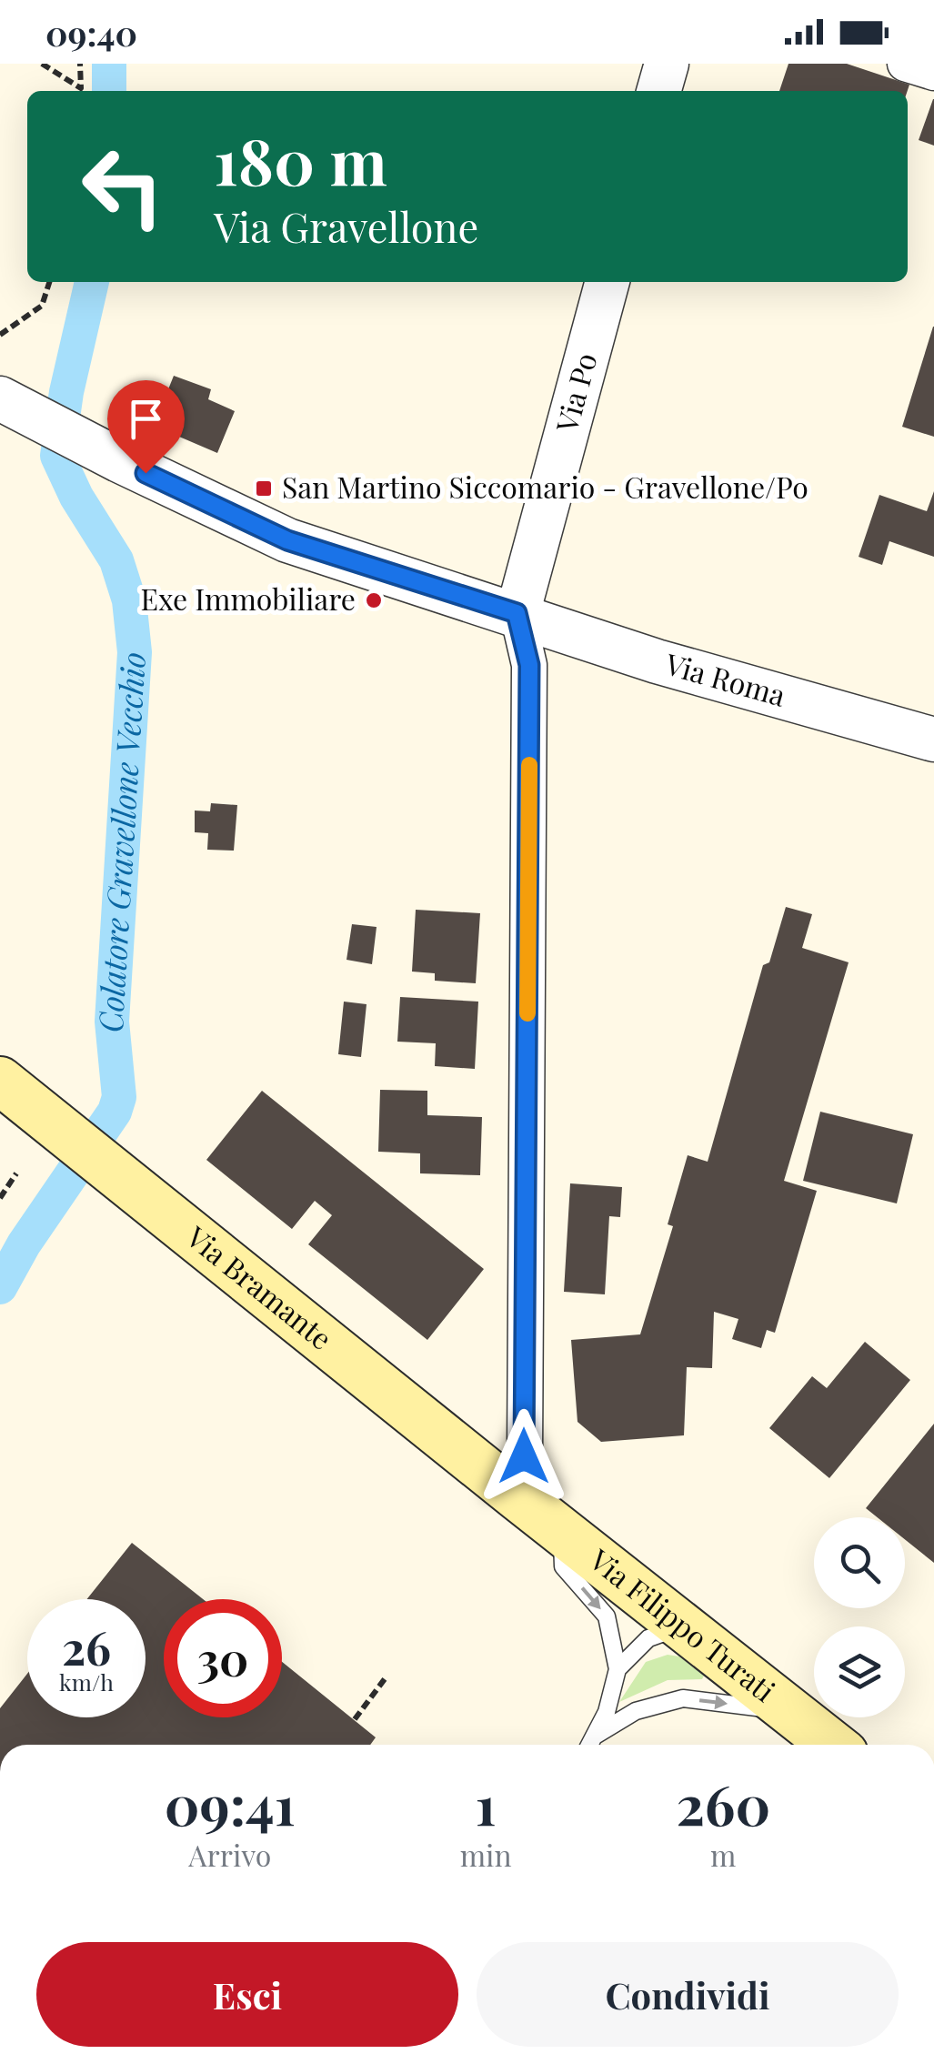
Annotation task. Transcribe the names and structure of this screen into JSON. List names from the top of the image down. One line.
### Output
{"streets":{"main road":["Via Bramante","Via Filippo Turati"],"street":["Via Po","Via Roma"]},"crossings":[["Via Po","Via Roma"],["Via Bramante","Via Filippo Turati"]],"water":["Colatore Gravellone Vecchio"],"places":{"transit":["San Martino Siccomario - Gravellone/Po"],"other":["Exe Immobiliare"]},"page":{"status":"09:40","turn":["180 m","Via Gravellone"],"speed":"26 km/h","limit":"30","eta":["09:41","Arrivo","1","min","260","m"],"buttons":["Esci","Condividi"]}}
